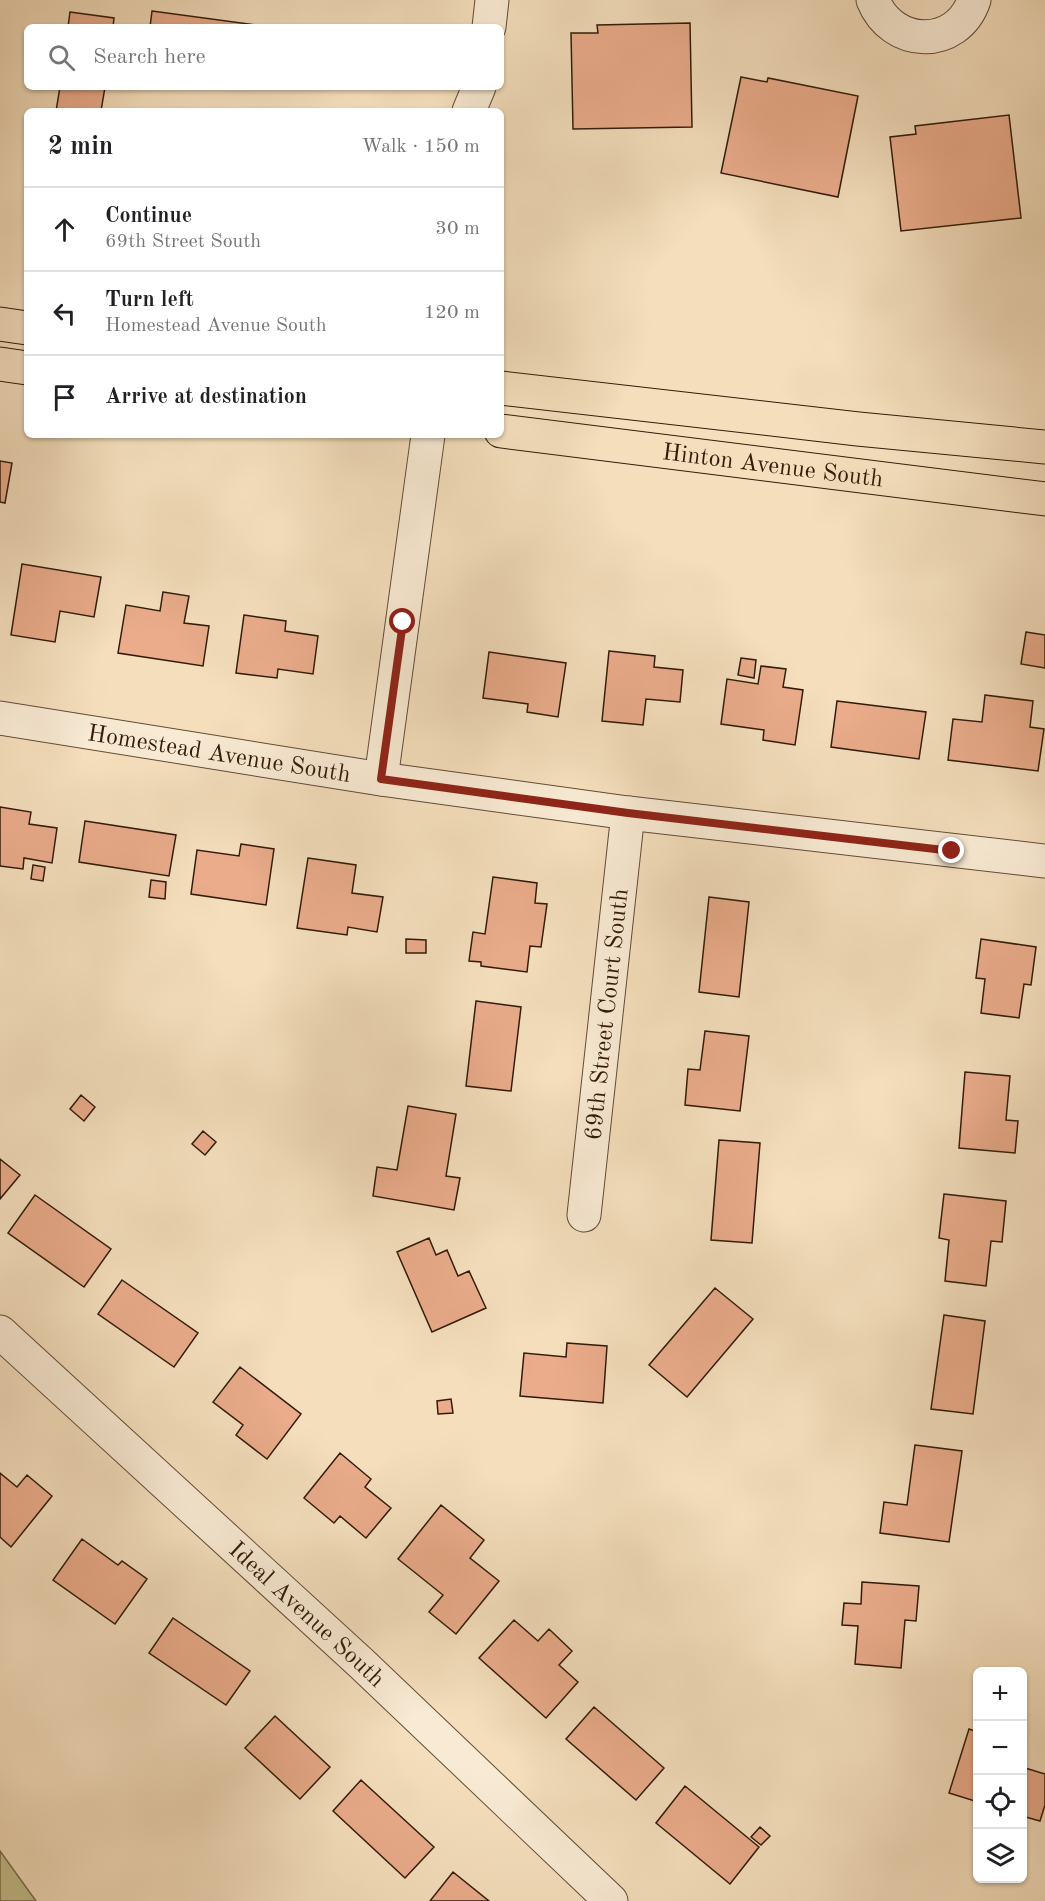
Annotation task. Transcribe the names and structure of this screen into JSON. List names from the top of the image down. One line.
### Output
{"streets":{"main road":["Hinton Avenue South"],"street":["Homestead Avenue South","69th Street Court South","Ideal Avenue South"]},"crossings":[["Homestead Avenue South","69th Street Court South"]],"page":{"search":"Search here","heading":["2 min","Walk · 150 m"],"list":[["Continue","69th Street South","30 m"],["Turn left","Homestead Avenue South","120 m"],"Arrive at destination"],"map_buttons":["+","−"]}}
